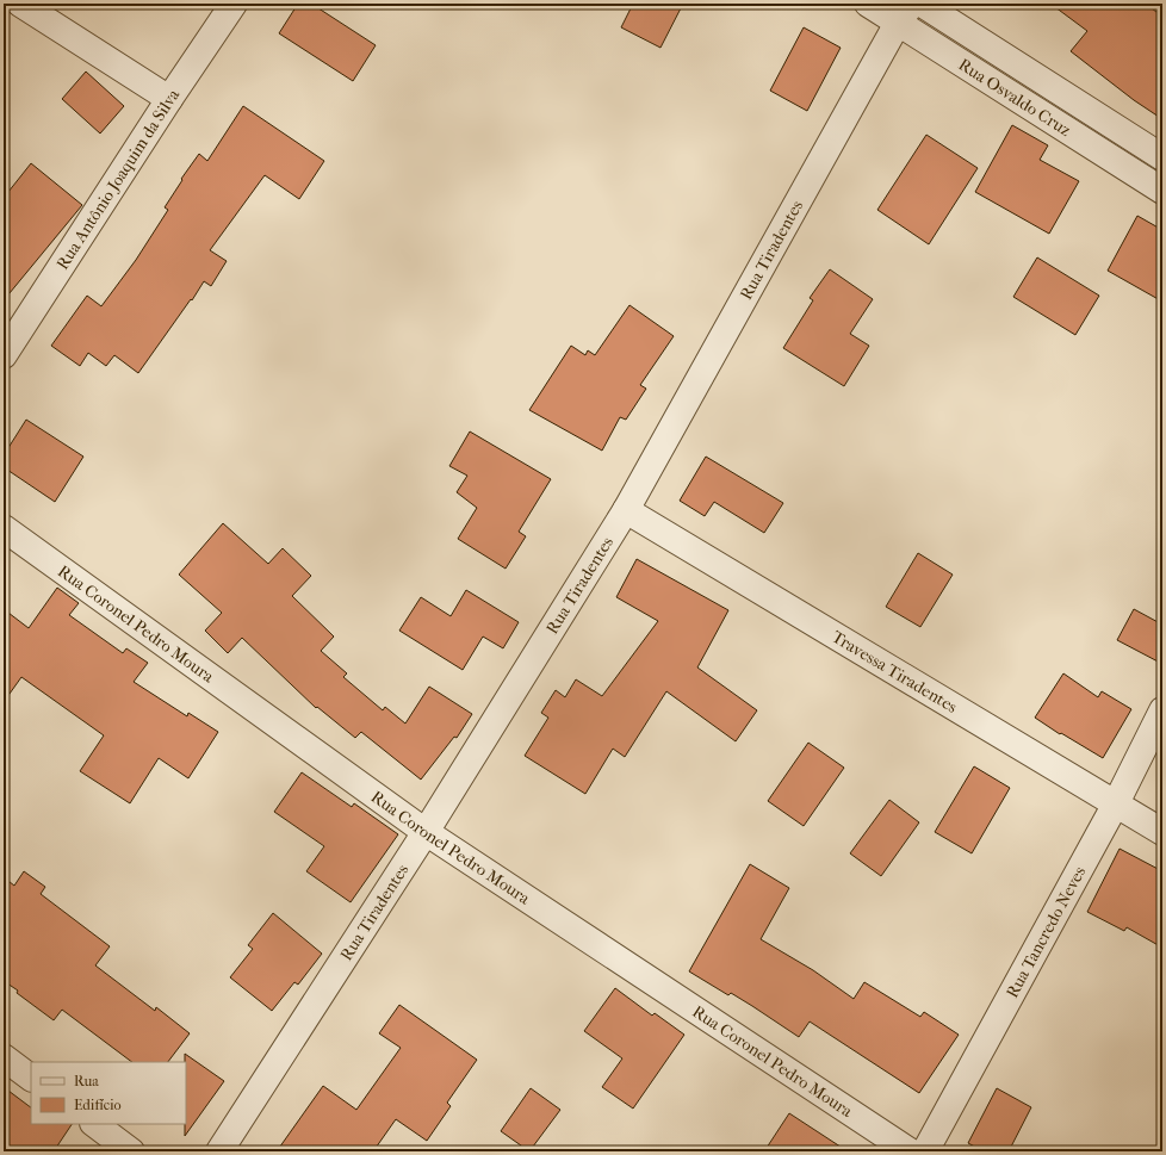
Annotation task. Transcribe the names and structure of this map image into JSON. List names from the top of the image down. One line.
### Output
{"streets":{"street":["Rua Osvaldo Cruz","Rua Antônio Joaquim da Silva","Rua Tiradentes","Rua Coronel Pedro Moura","Travessa Tiradentes","Rua Tancredo Neves"]},"crossings":[["Rua Osvaldo Cruz","Rua Tiradentes"],["Rua Tiradentes","Rua Coronel Pedro Moura"],["Rua Tiradentes","Travessa Tiradentes"],["Travessa Tiradentes","Rua Tancredo Neves"]],"legend":["Rua","Edifício"]}
